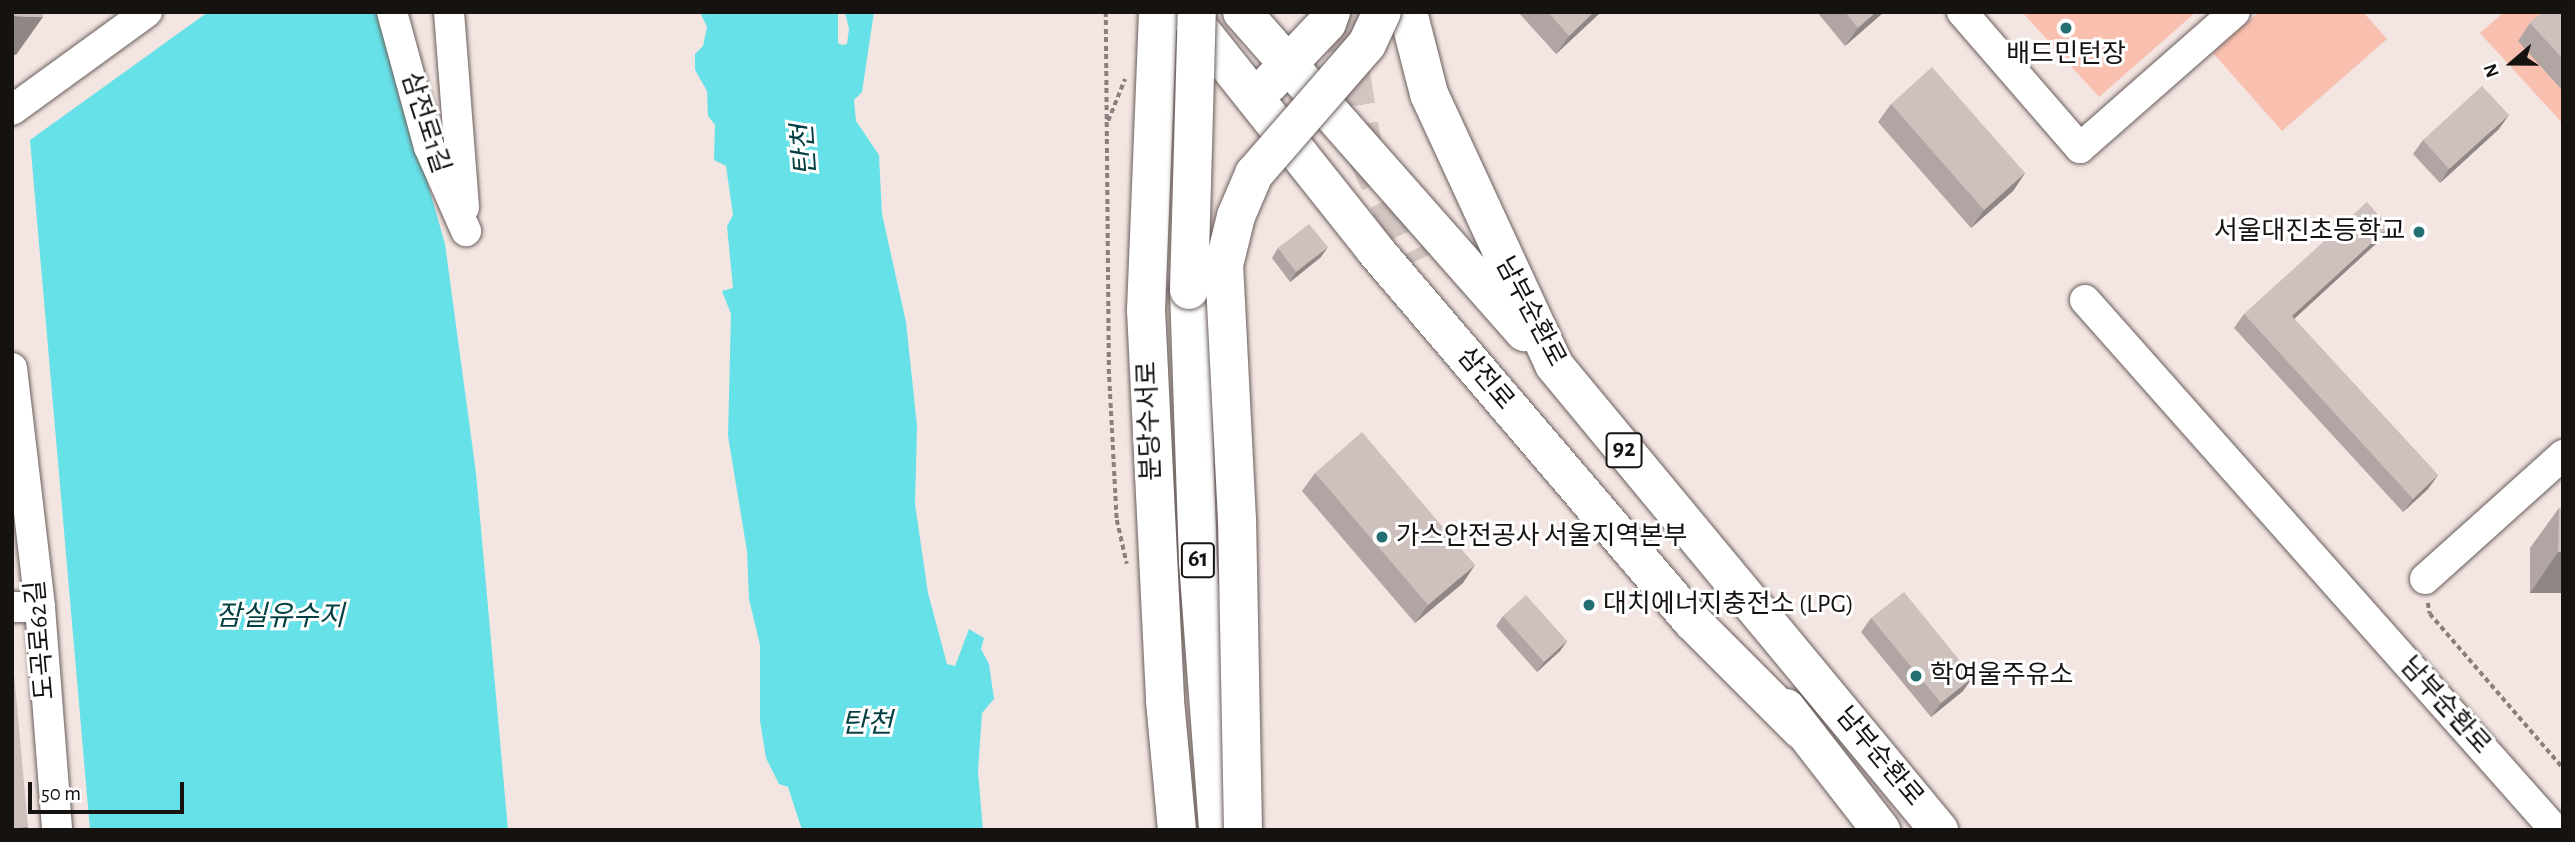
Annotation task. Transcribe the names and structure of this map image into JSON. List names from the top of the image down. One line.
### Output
{"streets":{"main road":["남부순환로","삼전로","분당수서로","92","61"],"street":["삼전로1길","도곡로62길"]},"crossings":[["남부순환로","삼전로"]],"water":["탄천","잠실유수지"],"places":["배드민턴장","서울대진초등학교","가스안전공사 서울지역본부","대치에너지충전소 (LPG)","학여울주유소"],"scale_bar":"50 m","north":"left"}
